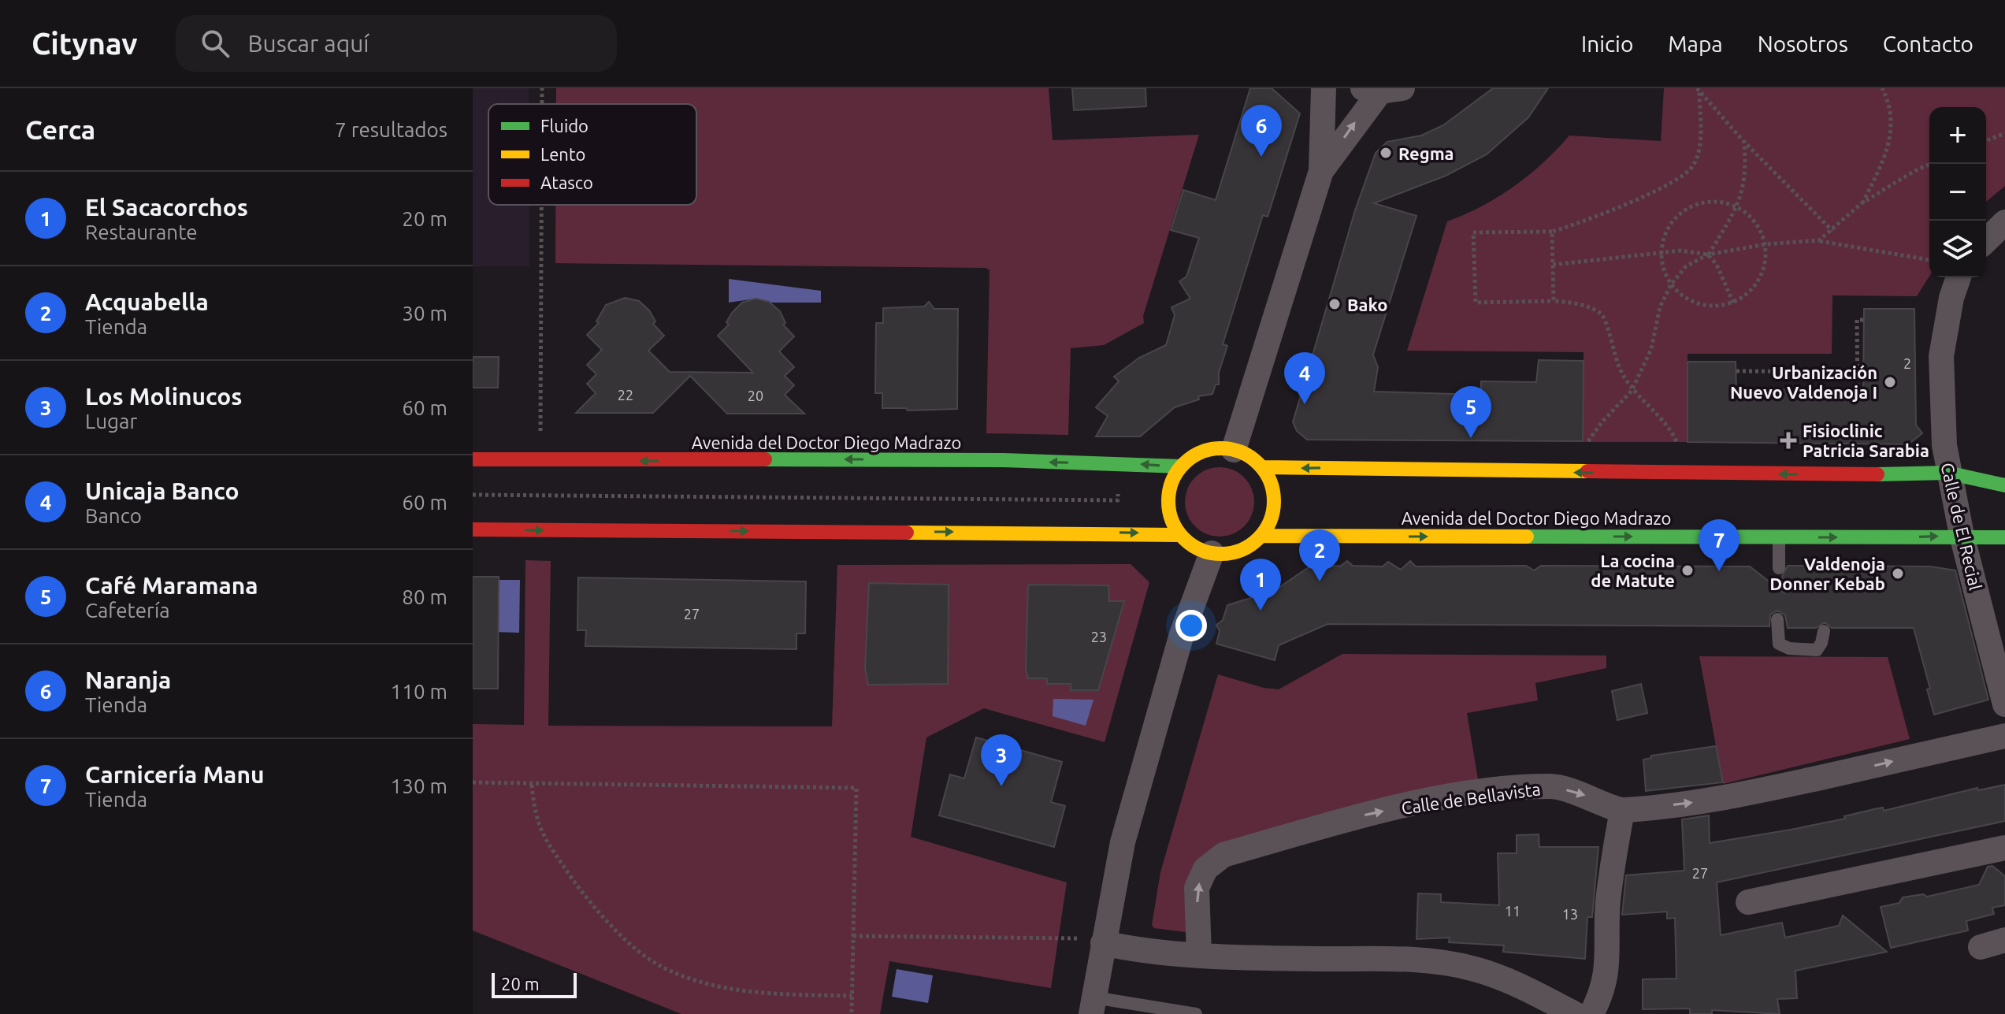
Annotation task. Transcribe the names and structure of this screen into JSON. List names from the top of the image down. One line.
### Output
{"streets":{"main road":["Avenida del Doctor Diego Madrazo"],"street":["Calle de El Recial","Calle de Bellavista"]},"crossings":[["Avenida del Doctor Diego Madrazo","Calle de El Recial"]],"one_way":["Calle de Bellavista"],"places":{"other":["Regma","Bako","Urbanización Nuevo Valdenoja I","La cocina de Matute","Valdenoja Donner Kebab"],"health":["Fisioclinic Patricia Sarabia"]},"house_numbers":["2","22","20","27","23","27","11","13"],"legend":["Fluido","Lento","Atasco"],"scale_bar":"20 m","page":{"header":"Citynav","search":"Buscar aquí","nav":["Inicio","Mapa","Nosotros","Contacto"],"heading":["Cerca","7 resultados"],"pins":["6","4","5","7","2","1","3"],"map_buttons":["+","−"],"list":[{"mark":"1","name":"El Sacacorchos","note":"Restaurante","value":"20 m"},{"mark":"2","name":"Acquabella","note":"Tienda","value":"30 m"},{"mark":"3","name":"Los Molinucos","note":"Lugar","value":"60 m"},{"mark":"4","name":"Unicaja Banco","note":"Banco","value":"60 m"},{"mark":"5","name":"Café Maramana","note":"Cafetería","value":"80 m"},{"mark":"6","name":"Naranja","note":"Tienda","value":"110 m"},{"mark":"7","name":"Carnicería Manu","note":"Tienda","value":"130 m"}],"scale":"20 m"}}
